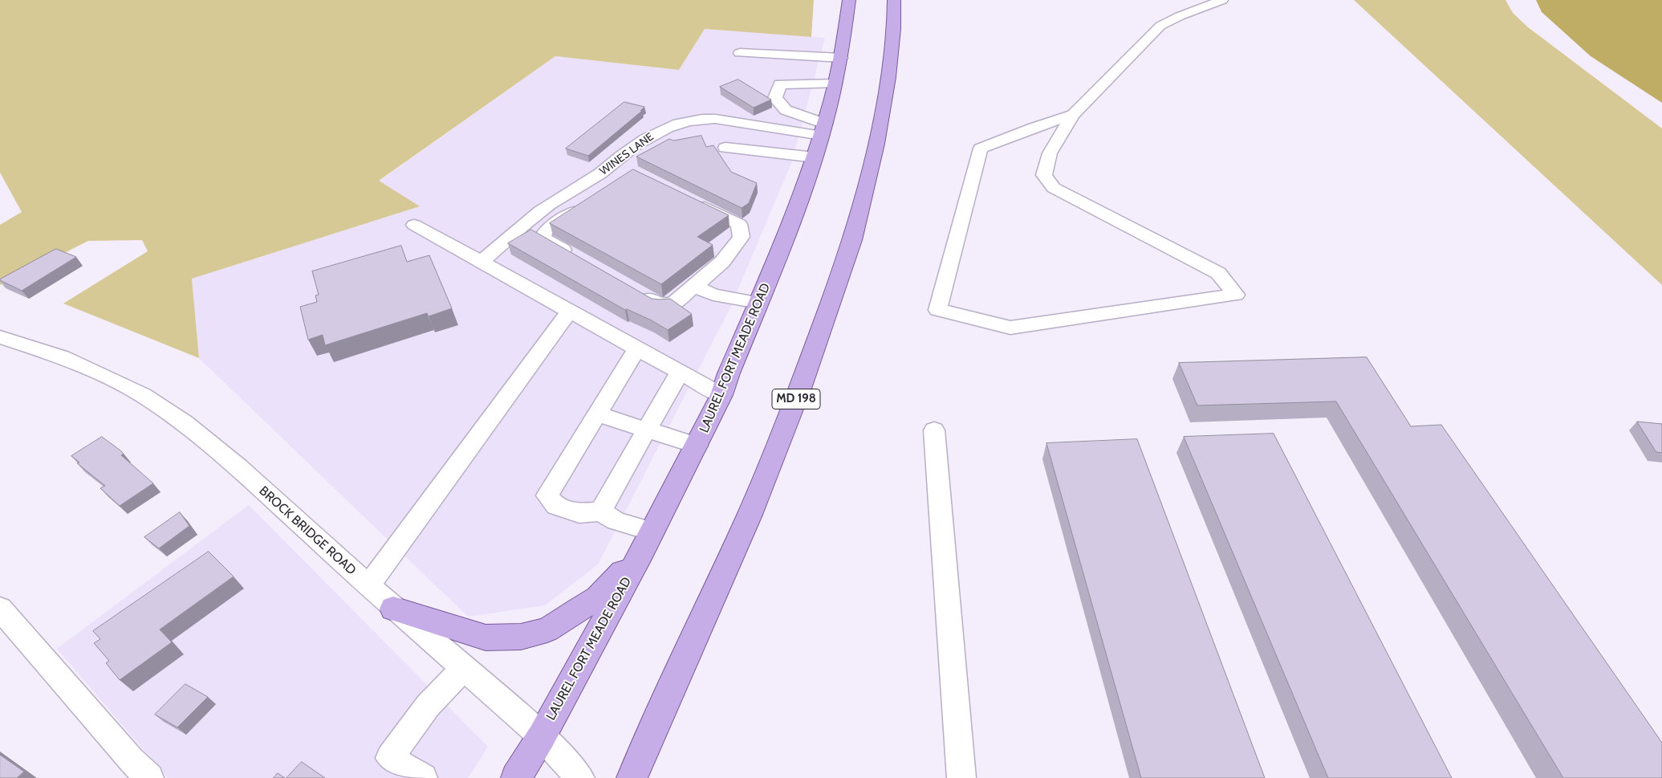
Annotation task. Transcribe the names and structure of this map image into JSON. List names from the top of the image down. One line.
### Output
{"streets":{"main road":["LAUREL FORT MEADE ROAD","MD 198"],"street":["WINES LANE","BROCK BRIDGE ROAD"]},"crossings":[["WINES LANE","LAUREL FORT MEADE ROAD"],["LAUREL FORT MEADE ROAD","BROCK BRIDGE ROAD"]]}
